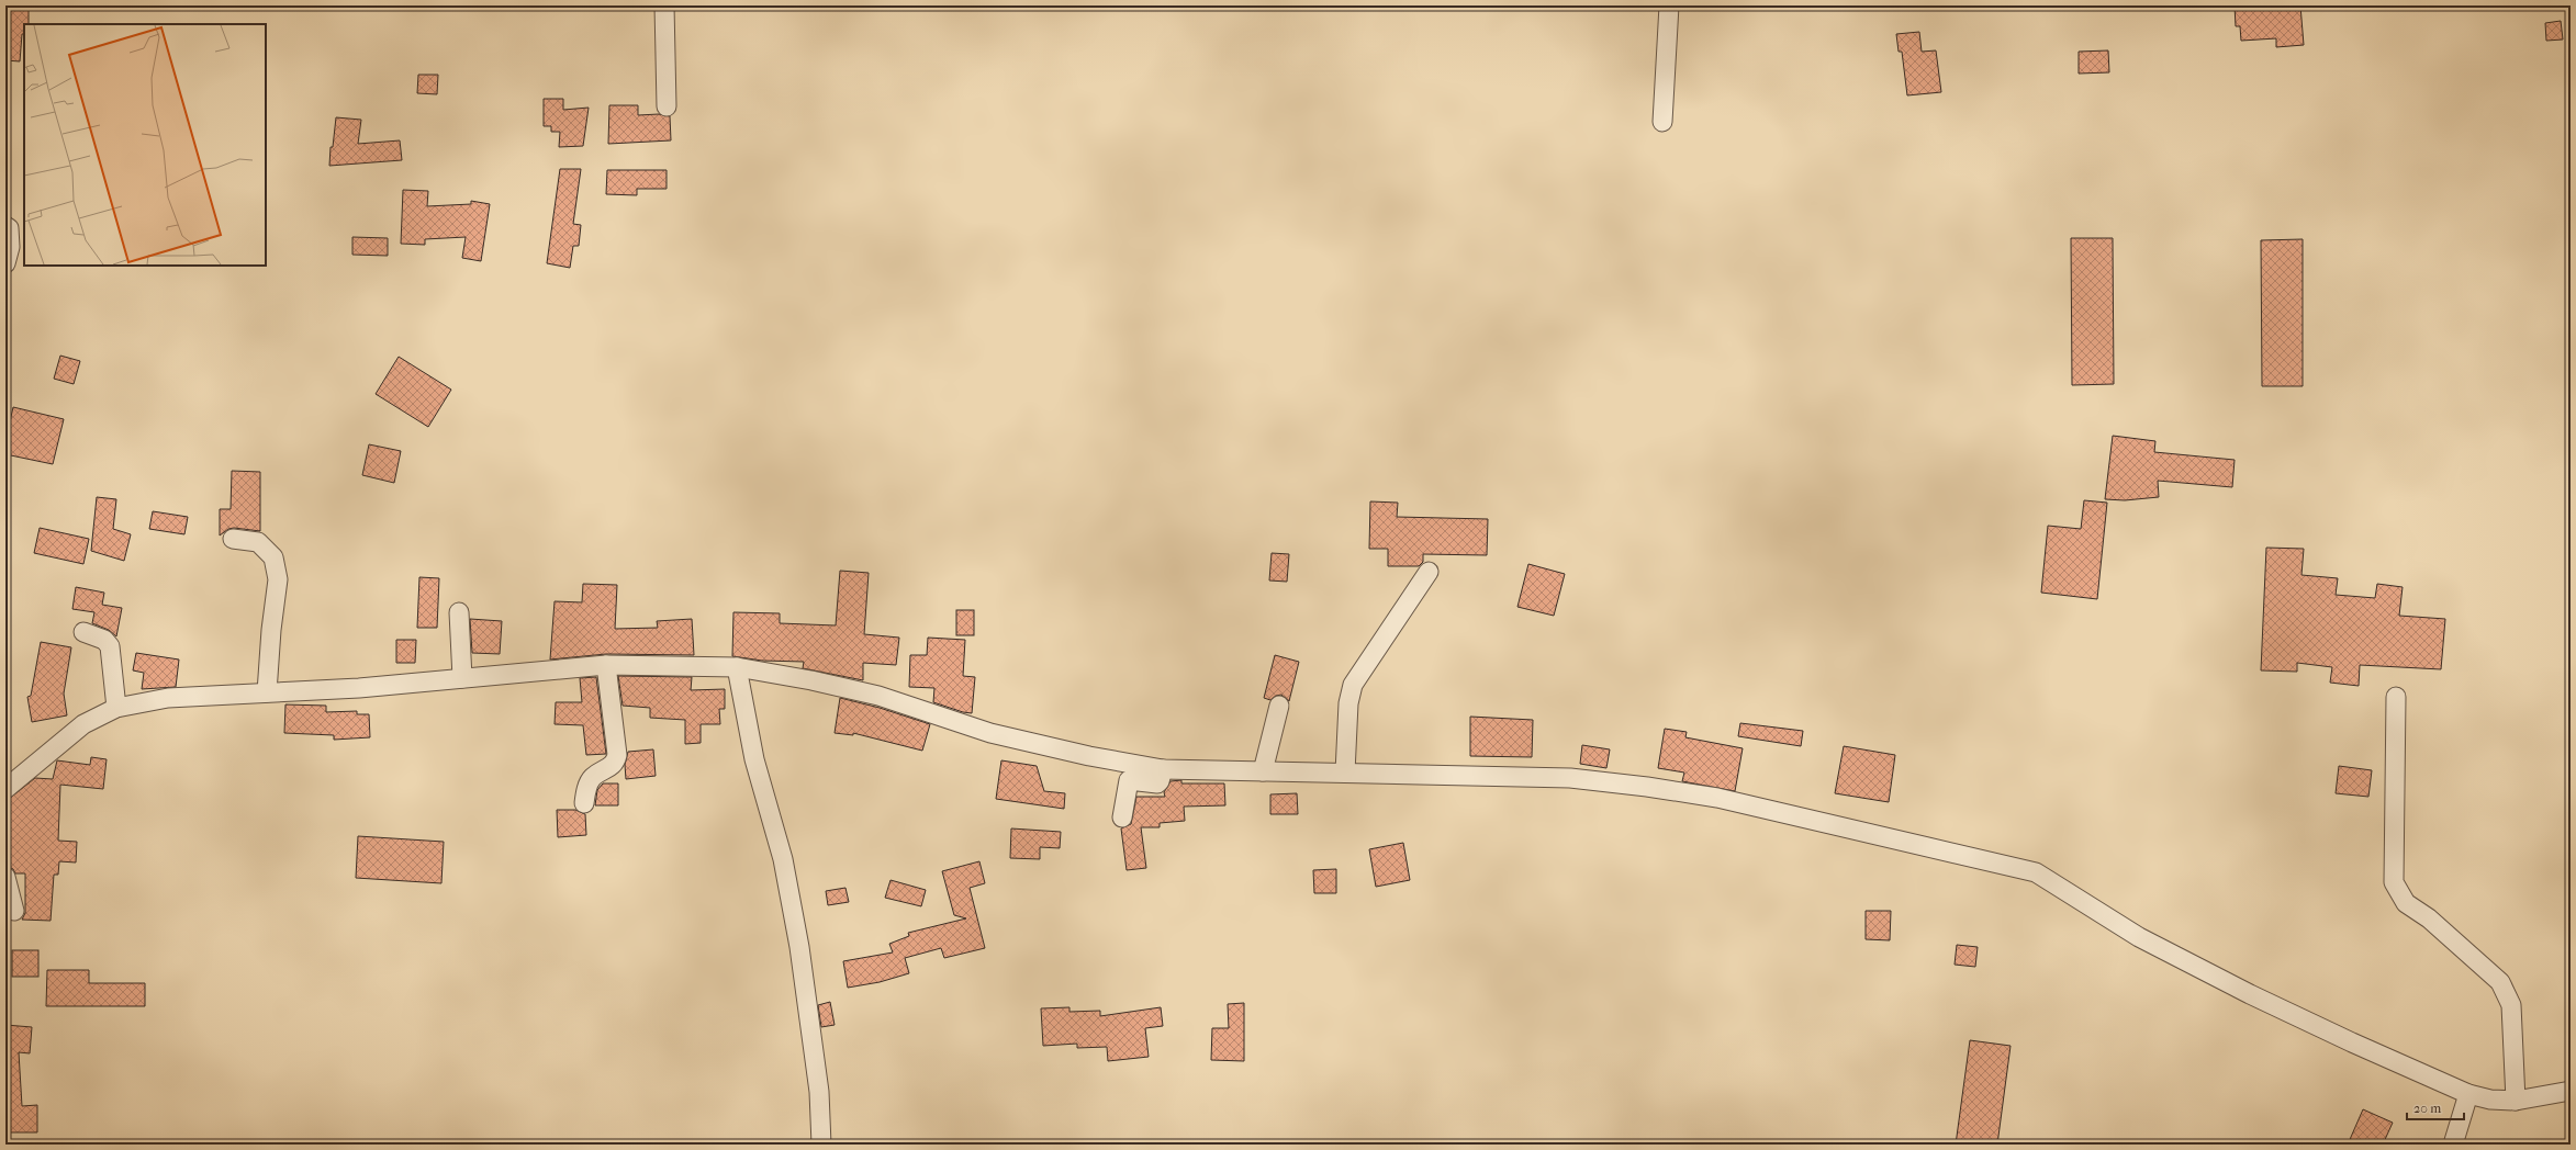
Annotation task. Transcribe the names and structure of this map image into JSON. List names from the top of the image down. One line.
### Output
{"scale_bar":"20 m"}
